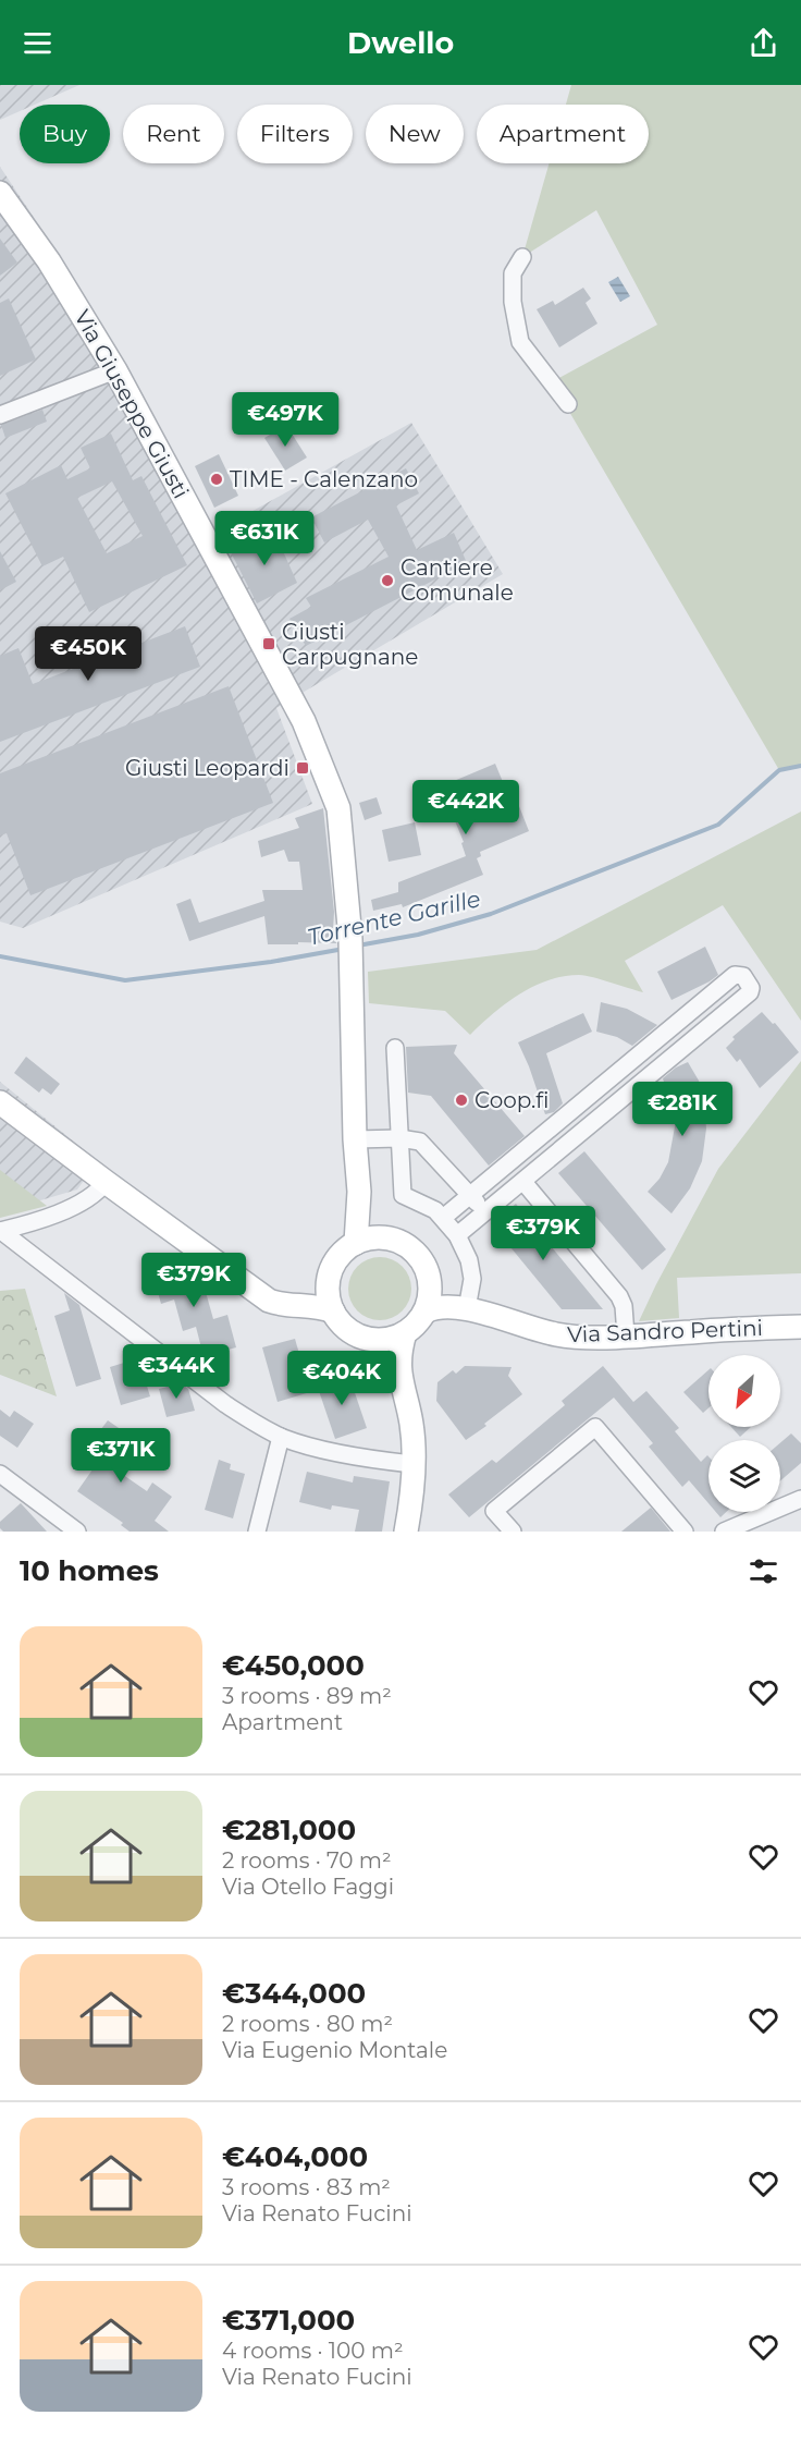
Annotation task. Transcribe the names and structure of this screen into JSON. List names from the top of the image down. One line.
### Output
{"streets":{"street":["Via Giuseppe Giusti","Via Sandro Pertini"]},"crossings":[["Via Giuseppe Giusti","Via Sandro Pertini"]],"water":["Torrente Garille"],"places":{"other":["TIME - Calenzano","Cantiere Comunale","Coop.fi"],"transit":["Giusti Carpugnane","Giusti Leopardi"]},"north":"bottom left","page":{"header":"Dwello","chip":["Buy","Rent","Filters","New","Apartment"],"price":["€497K","€631K","€450K","€442K","€281K","€379K","€379K","€344K","€404K","€371K"],"heading":"10 homes","list":[{"name":"€450,000","note":"3 rooms · 89 m² · Apartment"},{"name":"€281,000","note":"2 rooms · 70 m² · Via Otello Faggi"},{"name":"€344,000","note":"2 rooms · 80 m² · Via Eugenio Montale"},{"name":"€404,000","note":"3 rooms · 83 m² · Via Renato Fucini"},{"name":"€371,000","note":"4 rooms · 100 m² · Via Renato Fucini"}]}}
